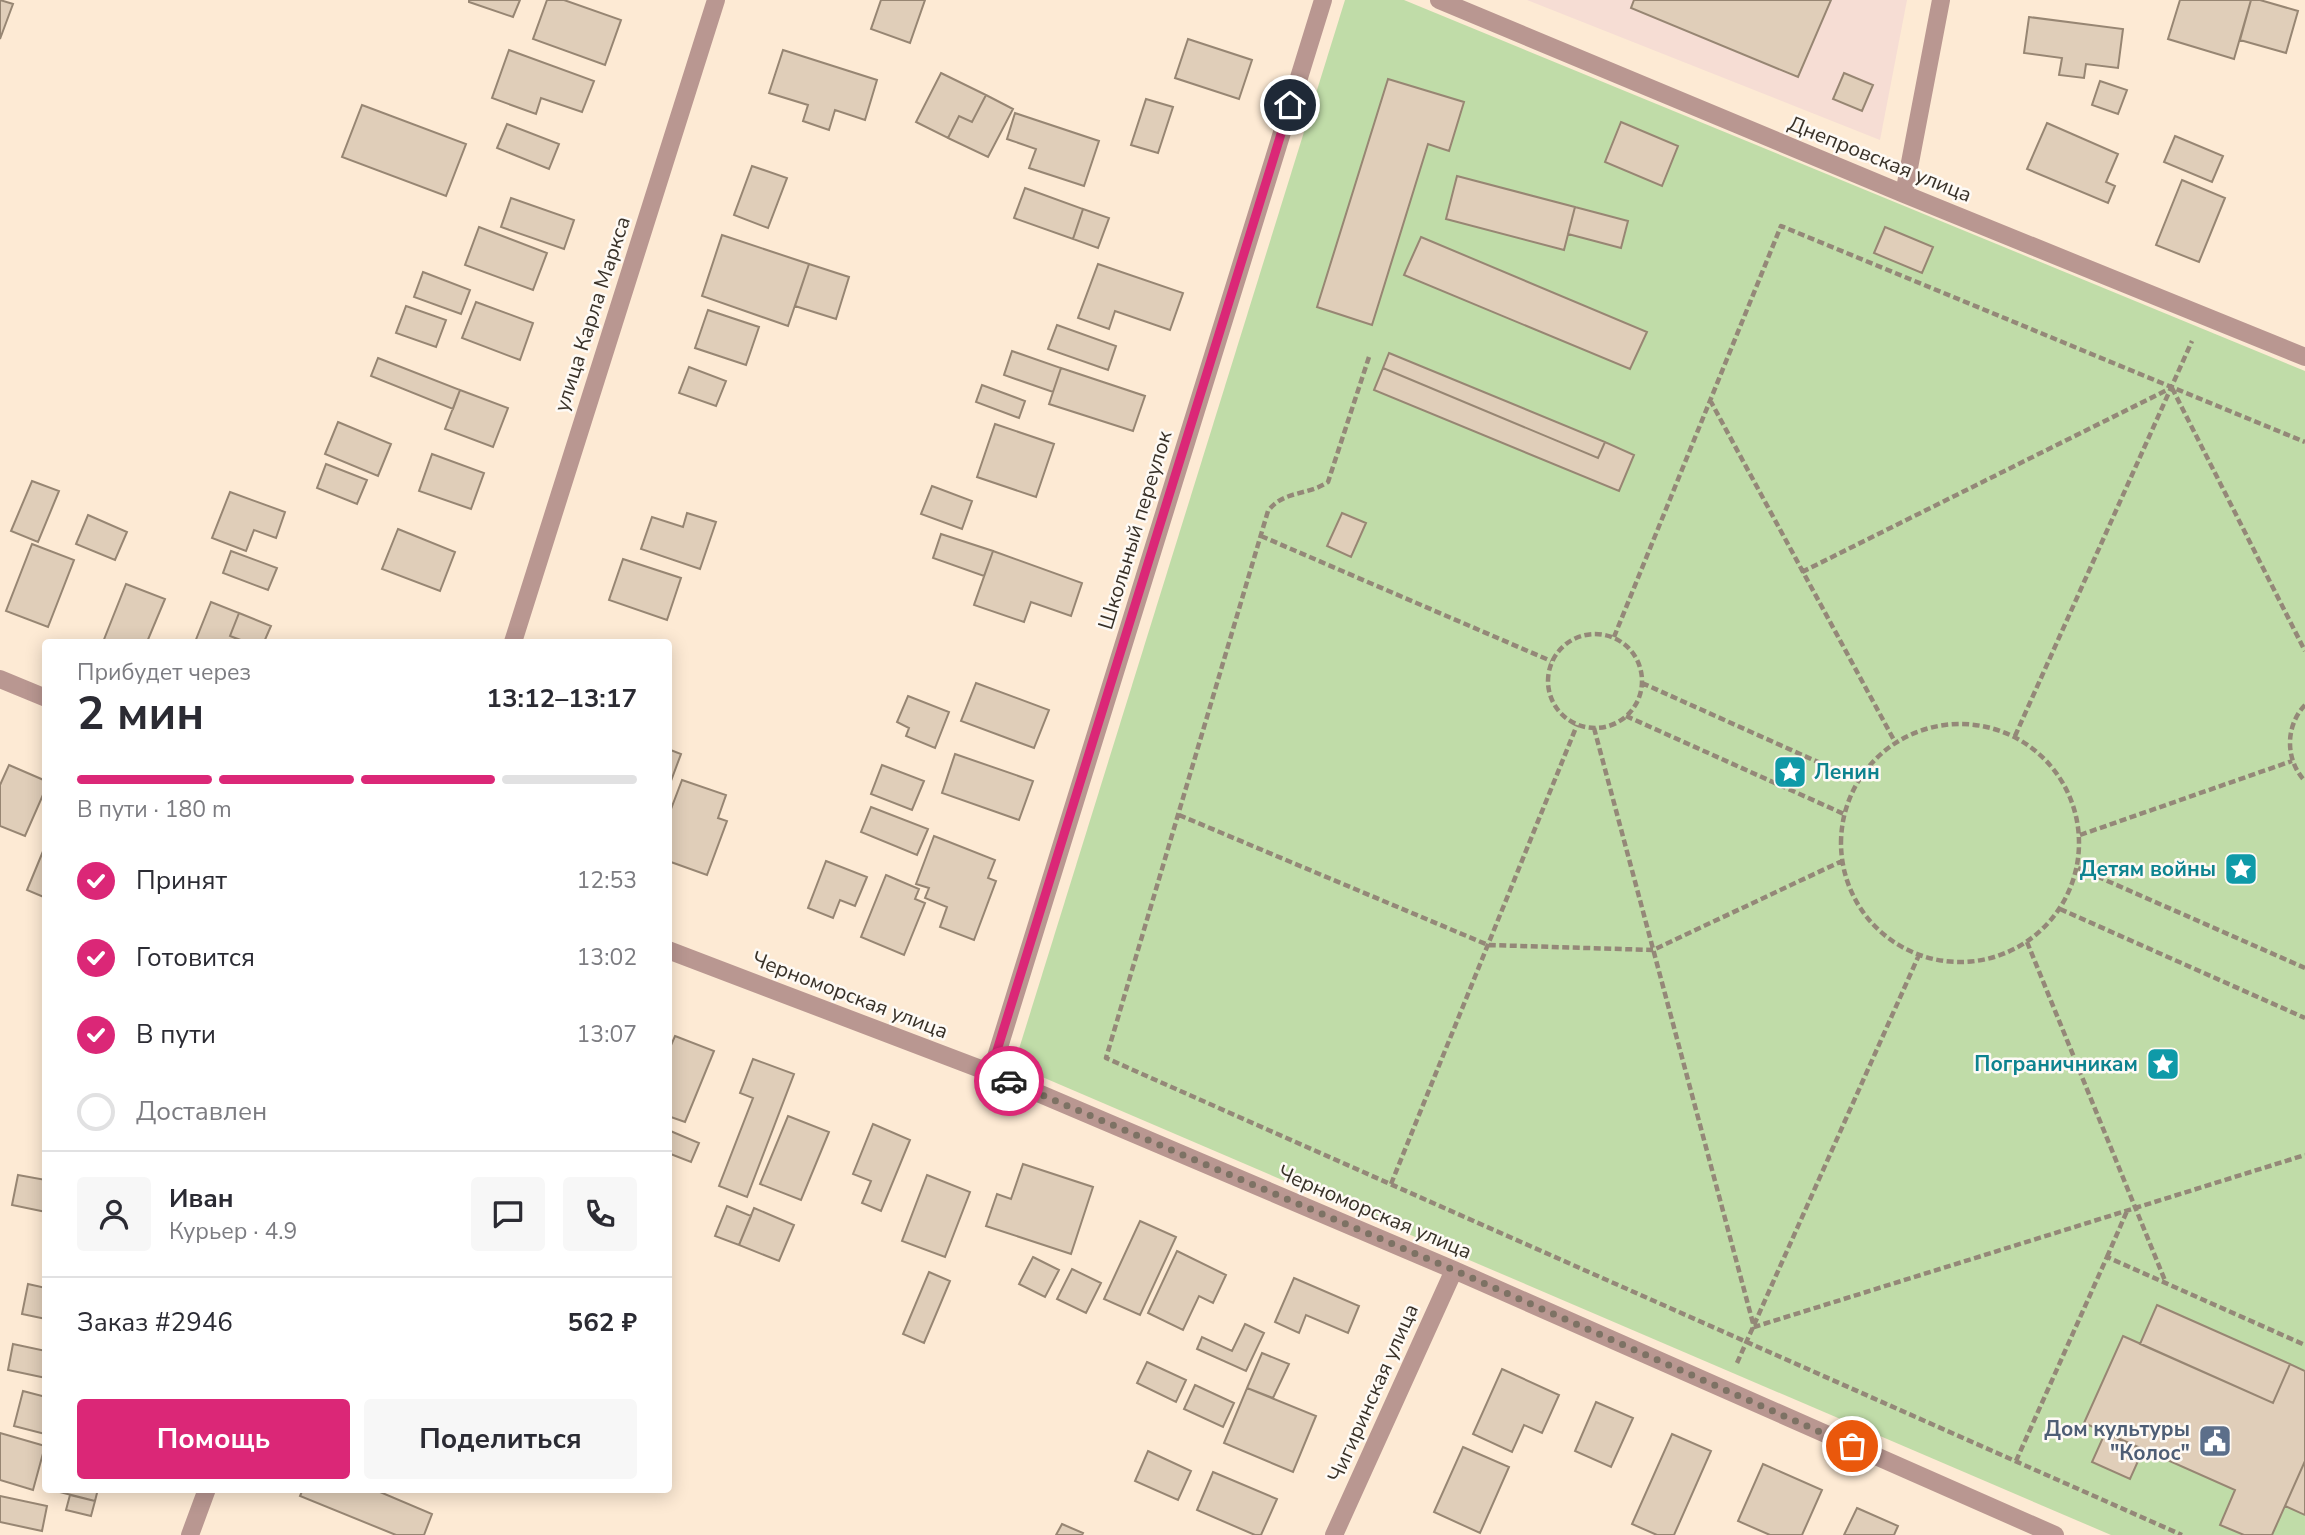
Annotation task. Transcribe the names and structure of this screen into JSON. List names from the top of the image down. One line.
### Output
{"streets":{"street":["Днепровская улица","улица Карла Маркса","Школьный переулок","Черноморская улица","Чигиринская улица"]},"crossings":[["Школьный переулок","Черноморская улица"],["Черноморская улица","Чигиринская улица"]],"places":{"place":["Ленин","Детям войны","Пограничникам"],"public building":["Дом культуры \"Колос\""]},"page":{"heading":["2 мин","Прибудет через","13:12–13:17"],"panel":["Иван","Курьер · 4.9","Заказ #2946","562 ₽"],"bar":"В пути · 180 m","list":[["Принят","12:53"],["Готовится","13:02"],["В пути","13:07"],"Доставлен"],"buttons":["Помощь","Поделиться"]}}
